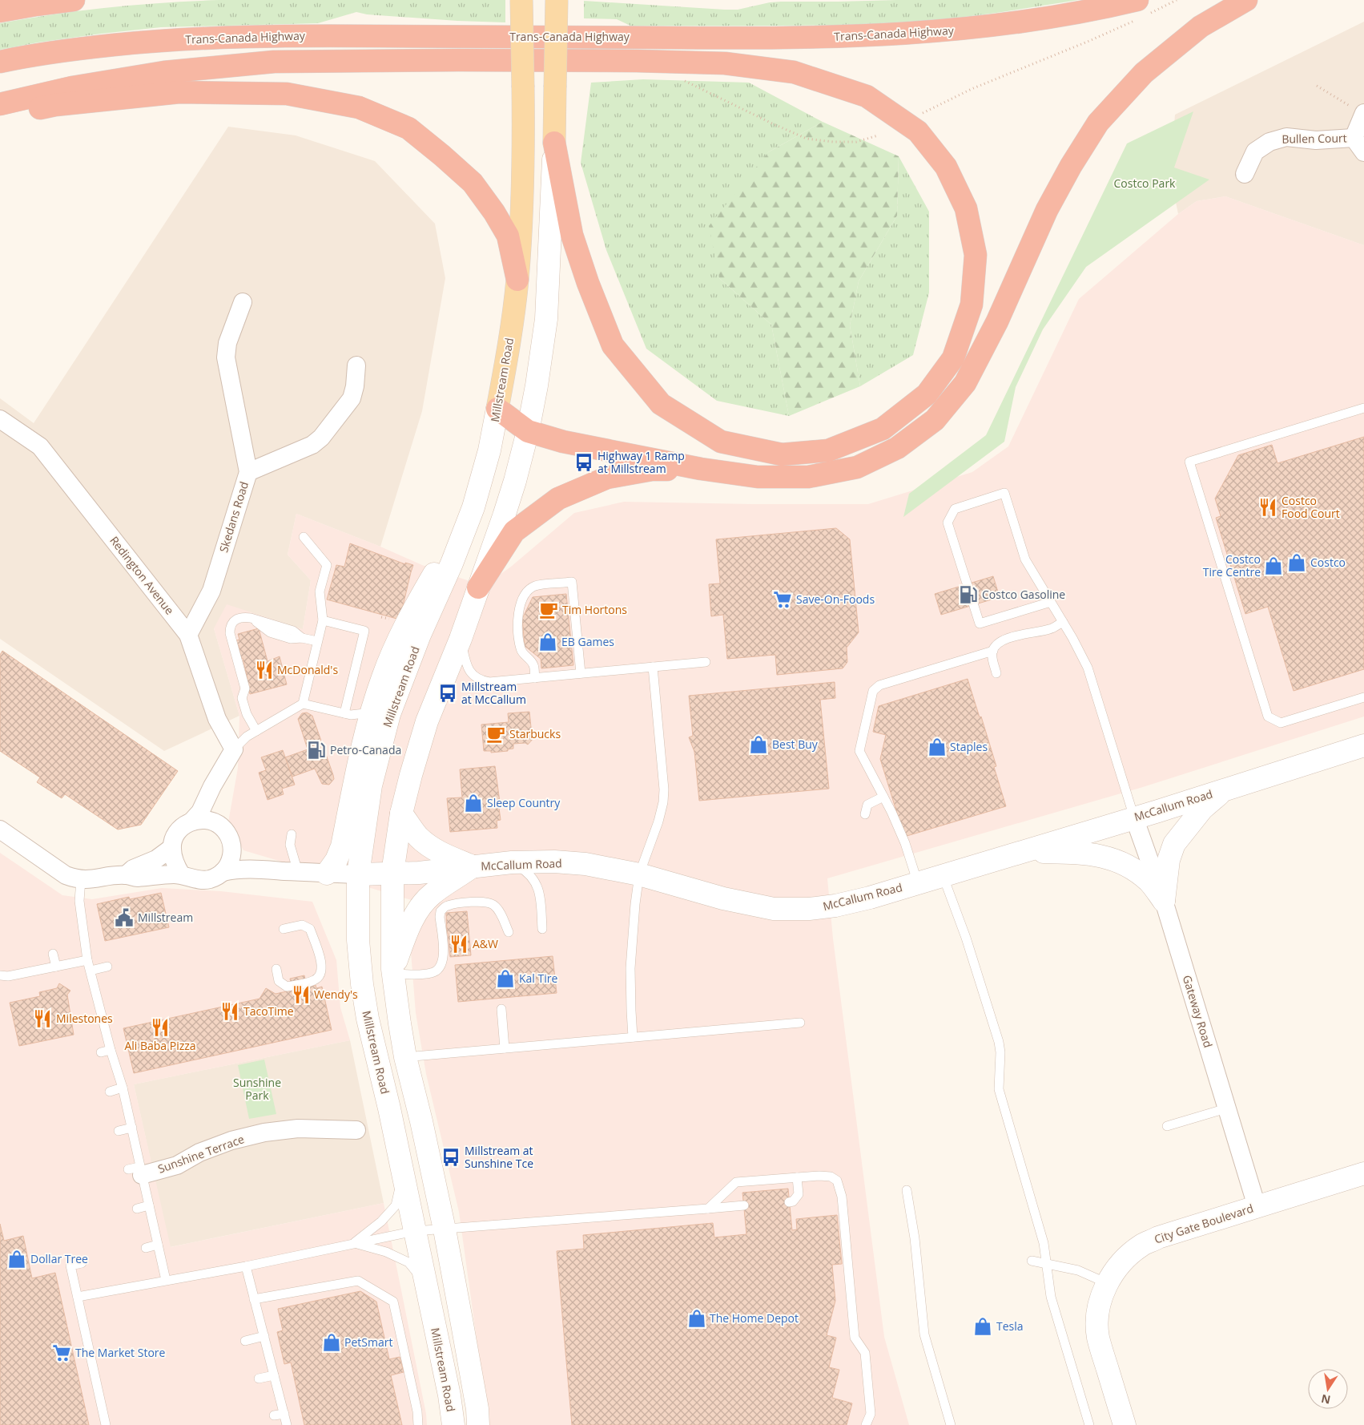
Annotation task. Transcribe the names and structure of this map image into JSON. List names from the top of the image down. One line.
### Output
{"streets":{"highway":["Trans-Canada Highway"],"main road":["Millstream Road","McCallum Road","City Gate Boulevard"],"street":["Bullen Court","Skedans Road","Redington Avenue","Gateway Road","Sunshine Terrace"]},"crossings":[["Millstream Road","McCallum Road"],["Skedans Road","Redington Avenue"],["McCallum Road","Gateway Road"],["Gateway Road","City Gate Boulevard"]],"parks":["Costco Park","Sunshine Park"],"places":{"bus stop":["Highway 1 Ramp at Millstream","Millstream at McCallum","Millstream at Sunshine Tce"],"restaurant":["Costco Food Court","McDonald's","A&W","Wendy's","TacoTime","Milestones","Ali Baba Pizza"],"shop":["Costco","Costco Tire Centre","EB Games","Best Buy","Staples","Sleep Country","Kal Tire","Dollar Tree","The Home Depot","Tesla","PetSmart"],"fuel station":["Costco Gasoline","Petro-Canada"],"supermarket":["Save-On-Foods","The Market Store"],"cafe":["Tim Hortons","Starbucks"],"public building":["Millstream"]},"north":"bottom"}
